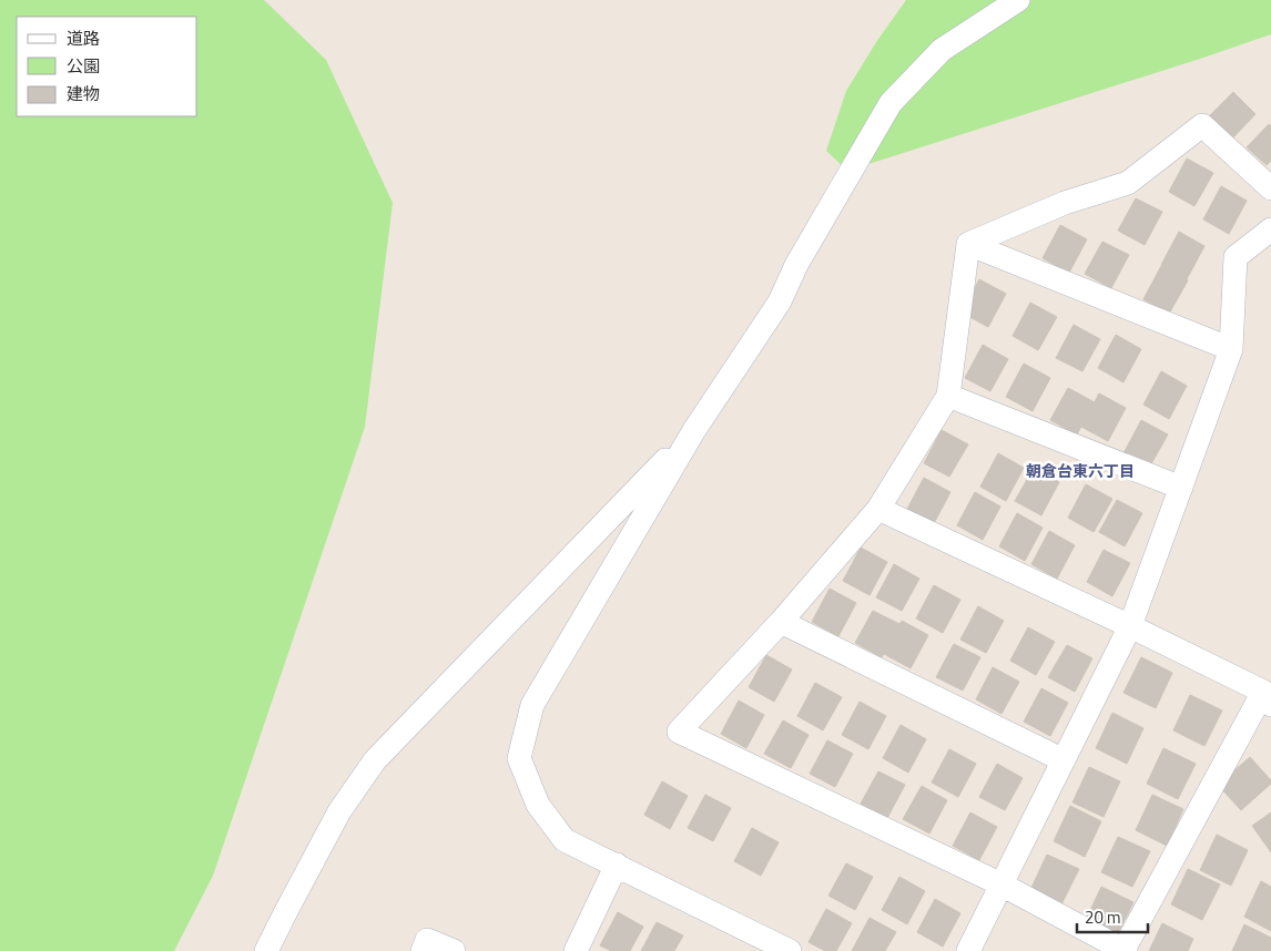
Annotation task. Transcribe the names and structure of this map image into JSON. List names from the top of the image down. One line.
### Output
{"districts":["朝倉台東六丁目"],"legend":["道路","公園","建物"],"scale_bar":"20 m"}
